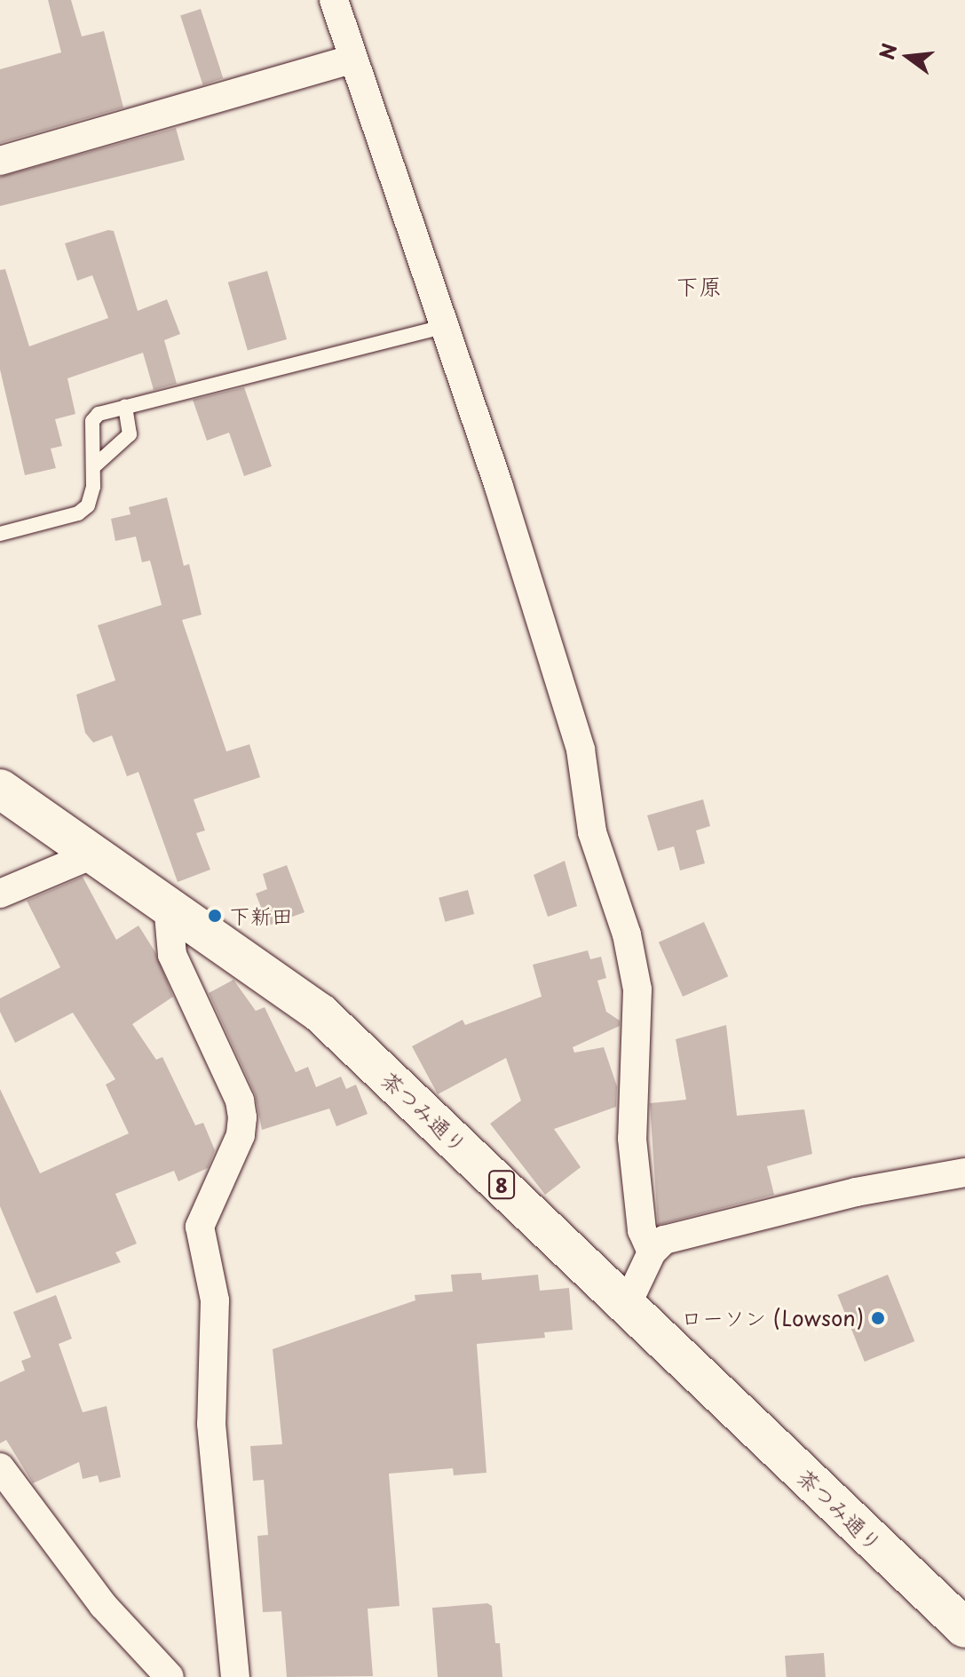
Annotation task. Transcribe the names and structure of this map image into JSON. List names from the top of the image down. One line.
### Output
{"streets":{"main road":["茶つみ通り","8"]},"districts":["下原"],"places":["下新田","ローソン (Lowson)"],"north":"left"}
